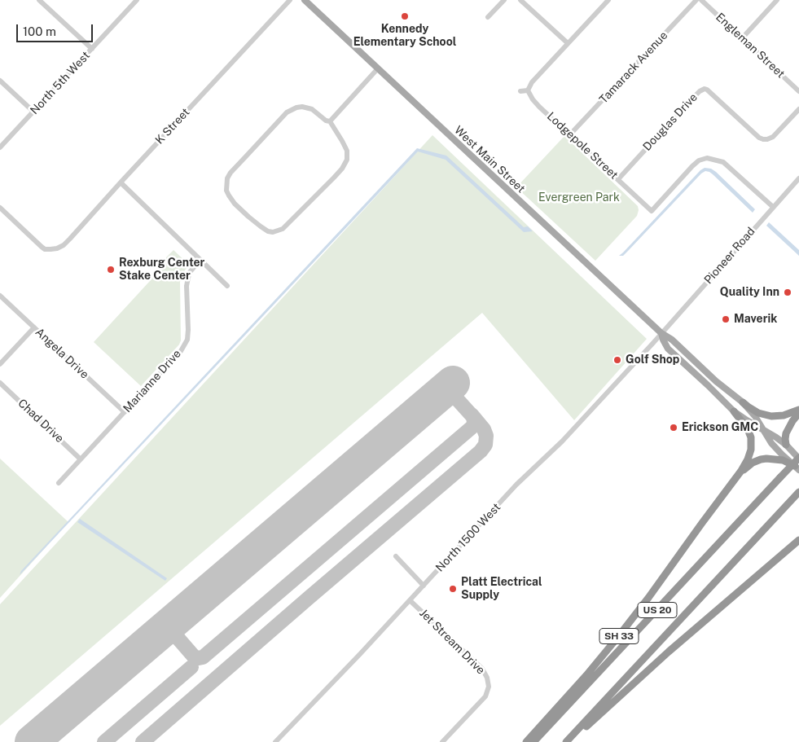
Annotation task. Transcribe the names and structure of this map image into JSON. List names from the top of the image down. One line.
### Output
{"streets":{"highway":["US 20","SH 33"],"main road":["West Main Street"],"street":["Engleman Street","Tamarack Avenue","North 5th West","Douglas Drive","K Street","Lodgepole Street","Pioneer Road","Angela Drive","Marianne Drive","Chad Drive","North 1500 West","Jet Stream Drive"]},"crossings":[["Tamarack Avenue","Lodgepole Street"],["Douglas Drive","Lodgepole Street"],["Lodgepole Street","Pioneer Road"],["West Main Street","Pioneer Road"],["West Main Street","North 1500 West"],["West Main Street","US 20"],["West Main Street","SH 33"],["Pioneer Road","North 1500 West"],["Angela Drive","Marianne Drive"],["Marianne Drive","Chad Drive"],["North 1500 West","Jet Stream Drive"]],"parks":["Evergreen Park"],"places":["Kennedy Elementary School","Rexburg Center Stake Center","Quality Inn","Maverik","Golf Shop","Erickson GMC","Platt Electrical Supply"],"scale_bar":"100 m"}
